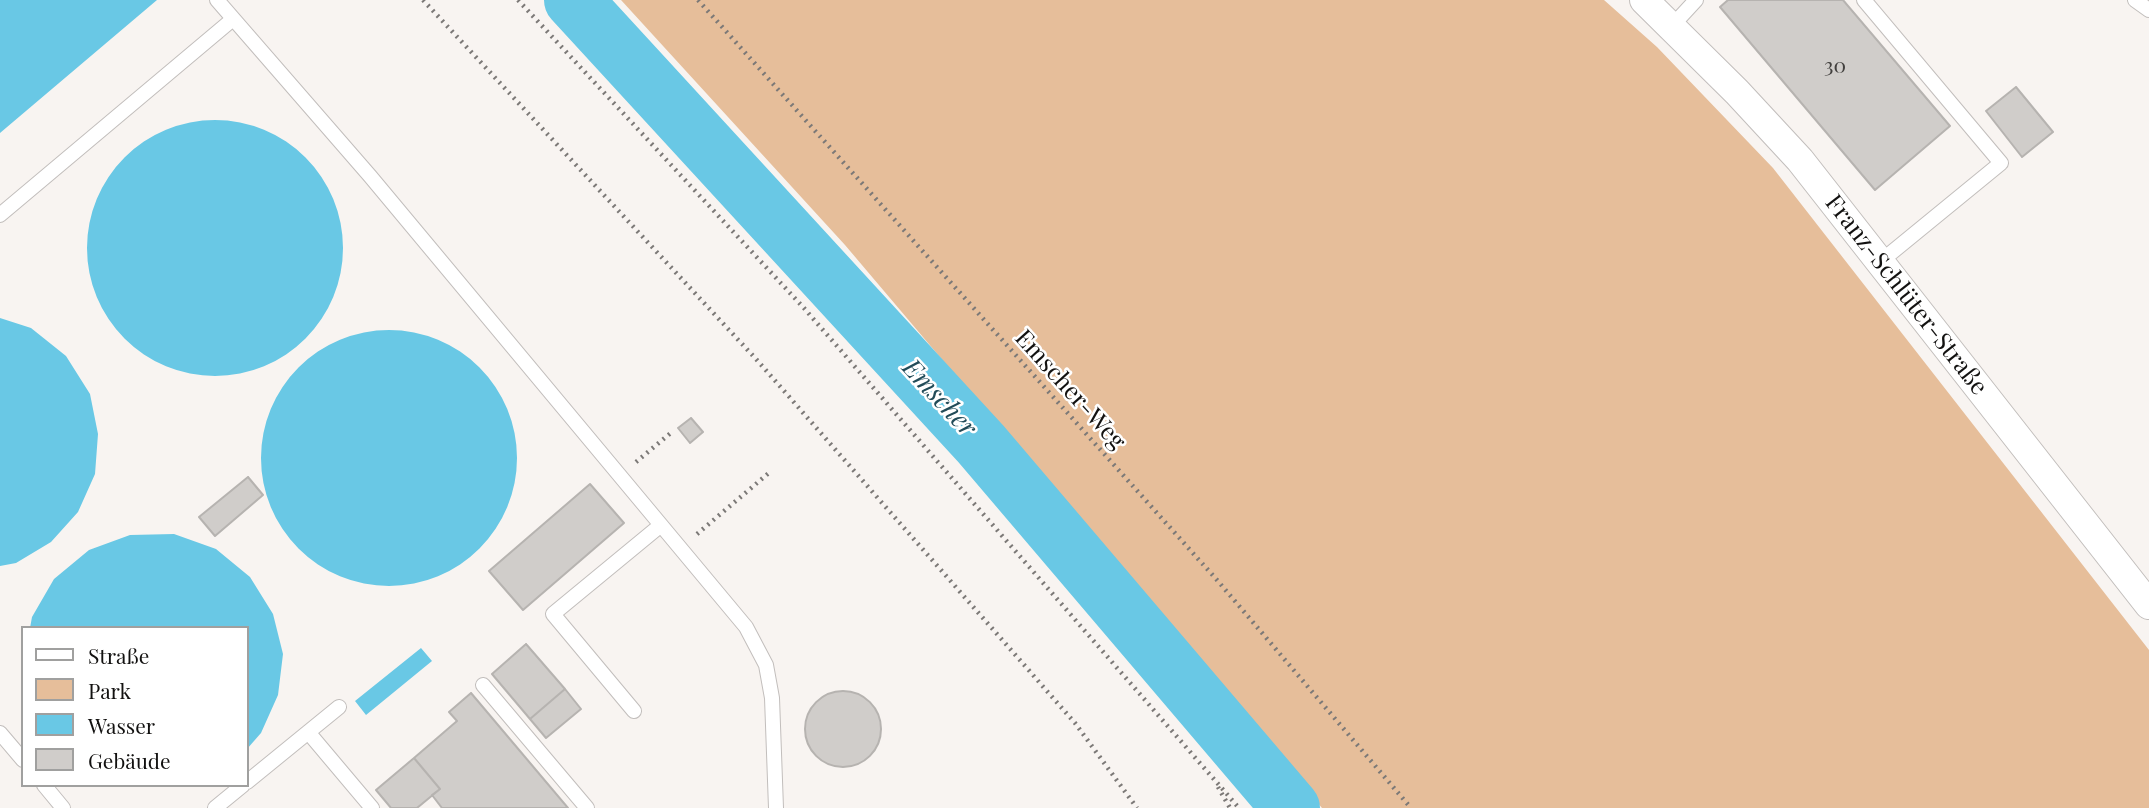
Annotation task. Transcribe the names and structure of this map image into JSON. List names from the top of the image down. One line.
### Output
{"streets":{"street":["Franz-Schlüter-Straße"],"path":["Emscher-Weg"]},"water":["Emscher"],"house_numbers":["30"],"legend":["Straße","Park","Wasser","Gebäude"]}
